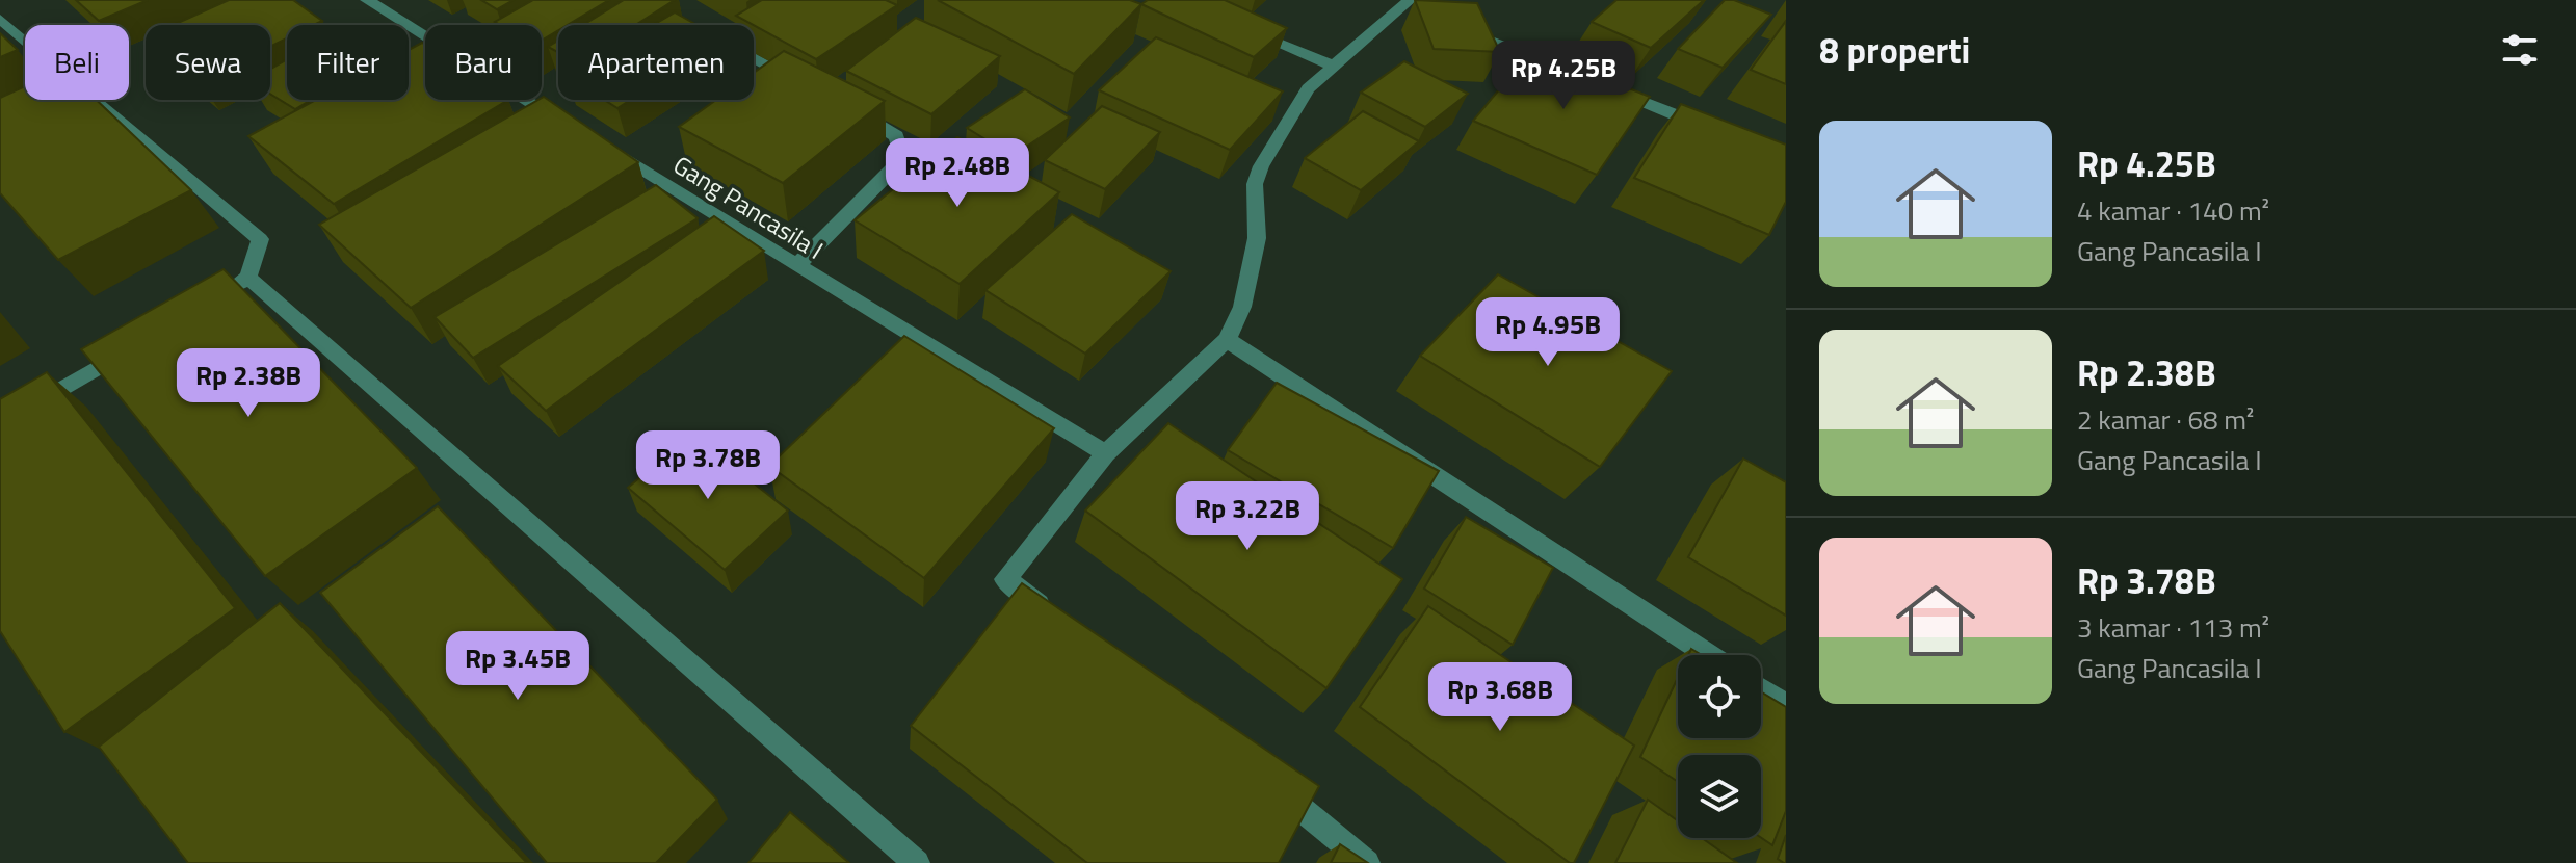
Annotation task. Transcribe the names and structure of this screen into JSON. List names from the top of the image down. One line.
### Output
{"streets":{"street":["Gang Pancasila I"]},"page":{"heading":"8 properti","chip":["Beli","Sewa","Filter","Baru","Apartemen"],"price":["Rp 4.25B","Rp 2.48B","Rp 4.95B","Rp 2.38B","Rp 3.78B","Rp 3.22B","Rp 3.45B","Rp 3.68B"],"list":[{"name":"Rp 4.25B","note":"4 kamar · 140 m² · Gang Pancasila I"},{"name":"Rp 2.38B","note":"2 kamar · 68 m² · Gang Pancasila I"},{"name":"Rp 3.78B","note":"3 kamar · 113 m² · Gang Pancasila I"}]}}
